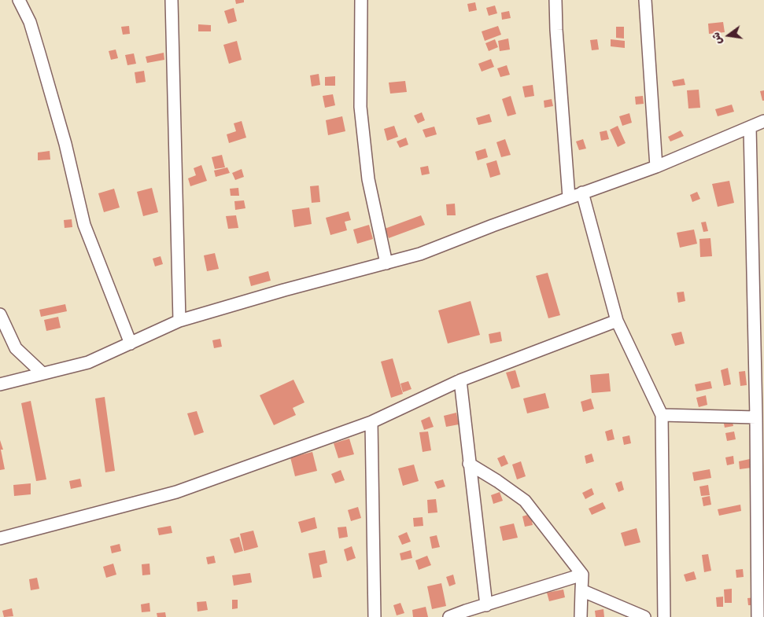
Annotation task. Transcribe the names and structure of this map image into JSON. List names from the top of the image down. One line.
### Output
{"north":"left"}
